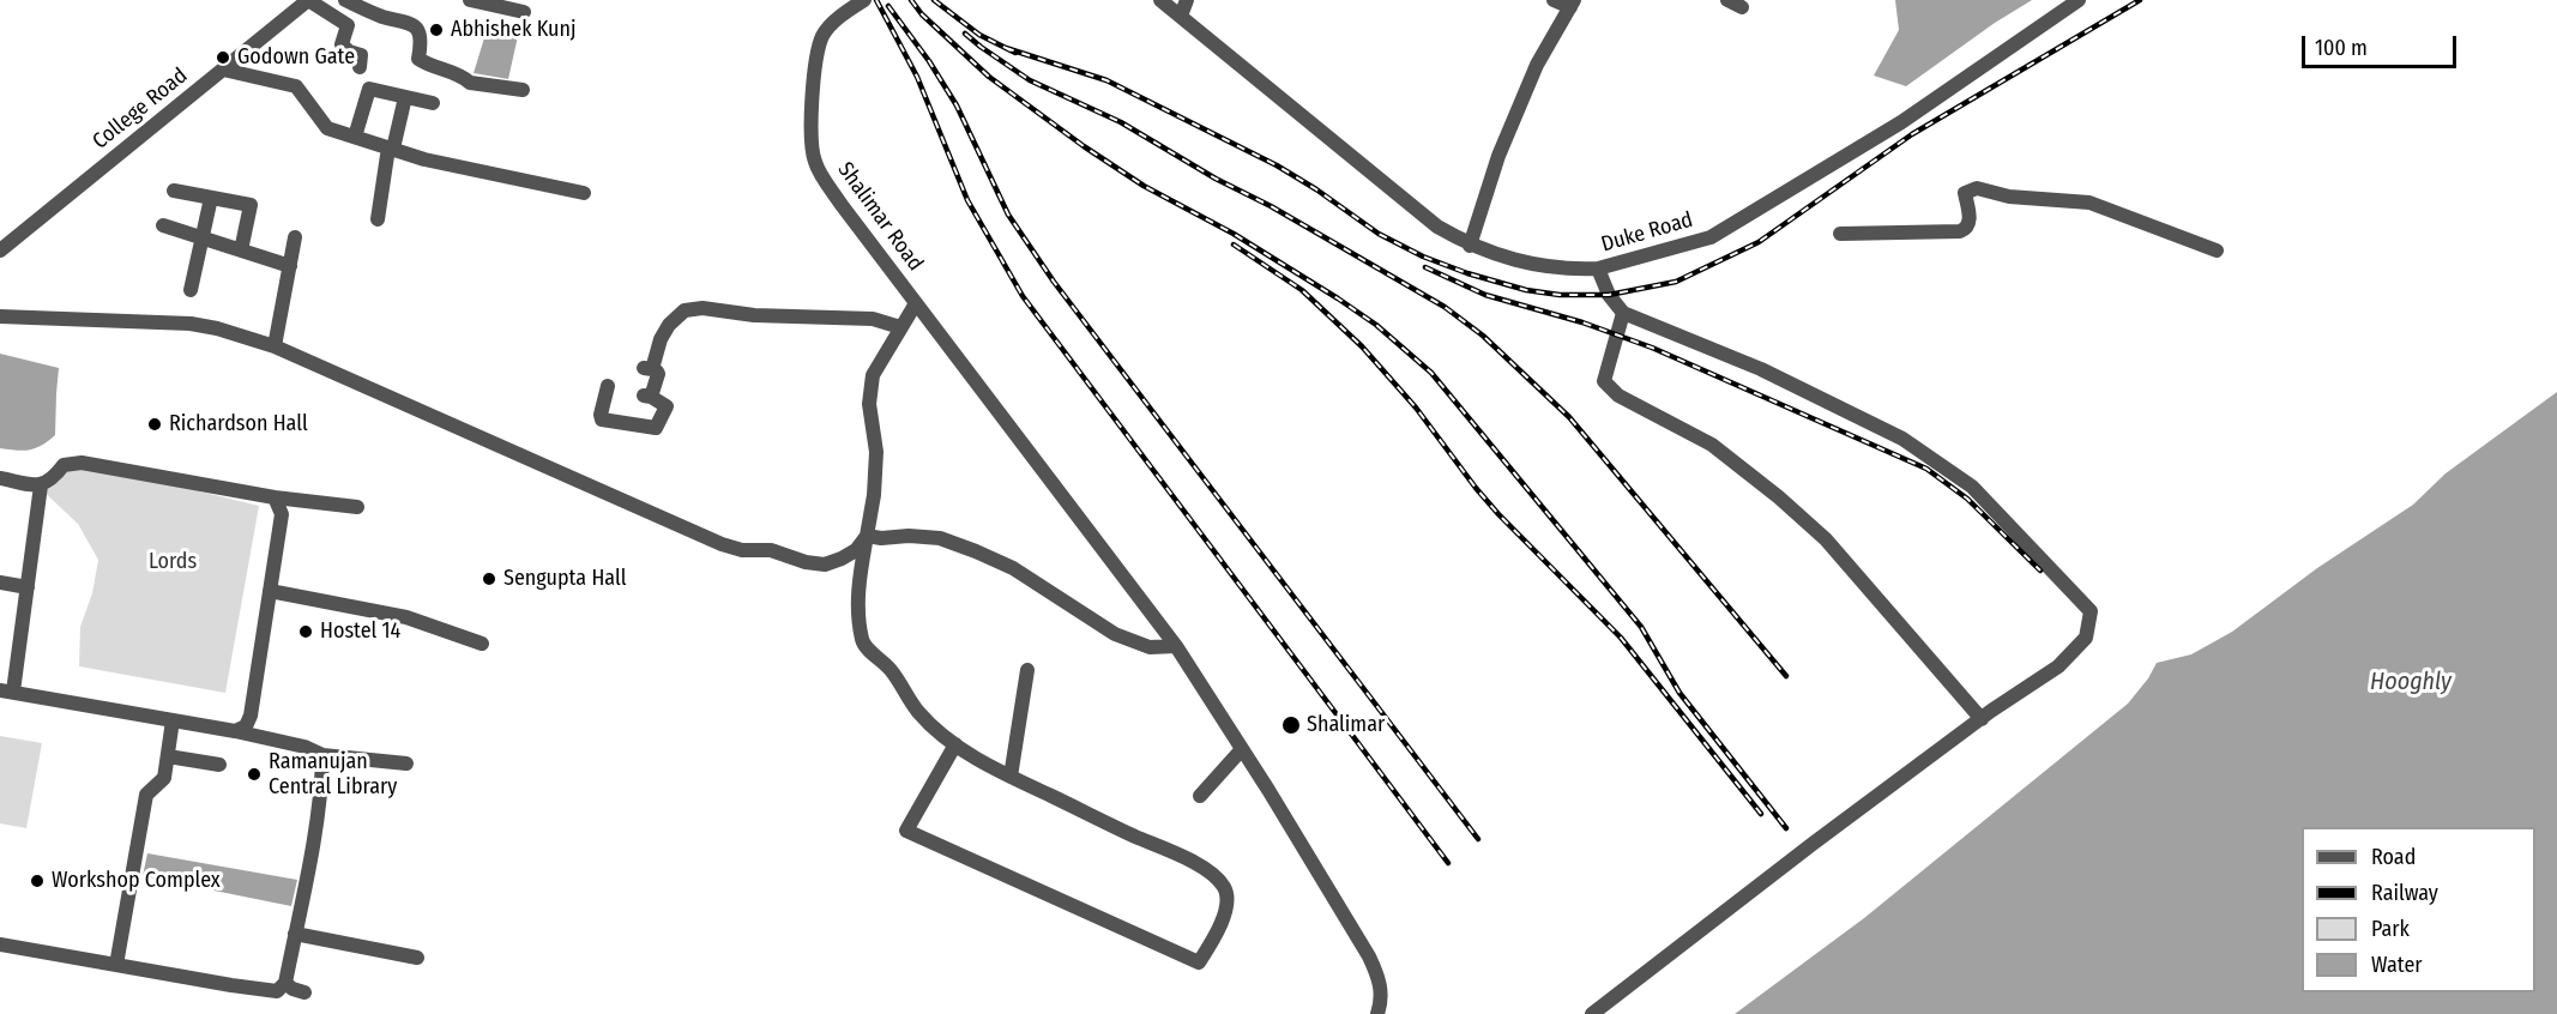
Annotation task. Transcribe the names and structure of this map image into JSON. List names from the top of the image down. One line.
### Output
{"streets":{"street":["College Road","Shalimar Road","Duke Road"]},"water":["Hooghly"],"parks":["Lords"],"places":["Abhishek Kunj","Godown Gate","Richardson Hall","Sengupta Hall","Hostel 14","Shalimar","Ramanujan Central Library","Workshop Complex"],"legend":["Road","Railway","Park","Water"],"scale_bar":"100 m"}
